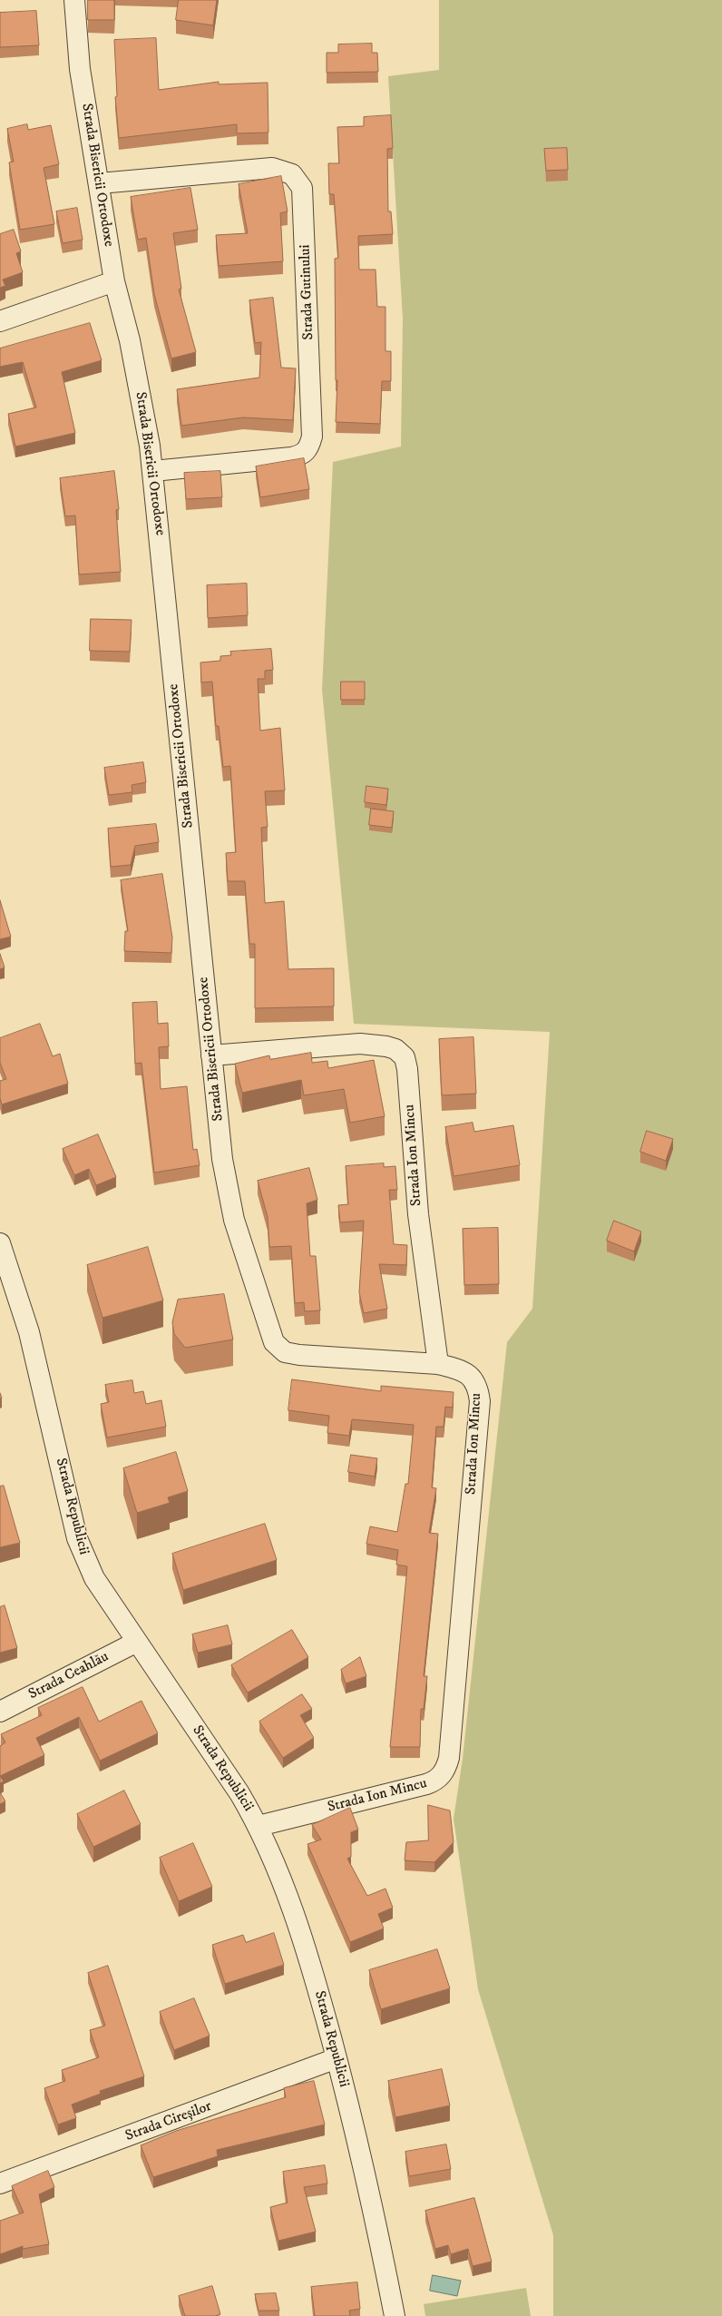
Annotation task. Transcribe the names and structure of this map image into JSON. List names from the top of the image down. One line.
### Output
{"streets":{"street":["Strada Bisericii Ortodoxe","Strada Gutinului","Strada Ion Mincu","Strada Republicii","Strada Ceahlău","Strada Cireșilor"]},"crossings":[["Strada Bisericii Ortodoxe","Strada Gutinului"],["Strada Bisericii Ortodoxe","Strada Ion Mincu"],["Strada Ion Mincu","Strada Republicii"],["Strada Republicii","Strada Ceahlău"],["Strada Republicii","Strada Cireșilor"]]}
